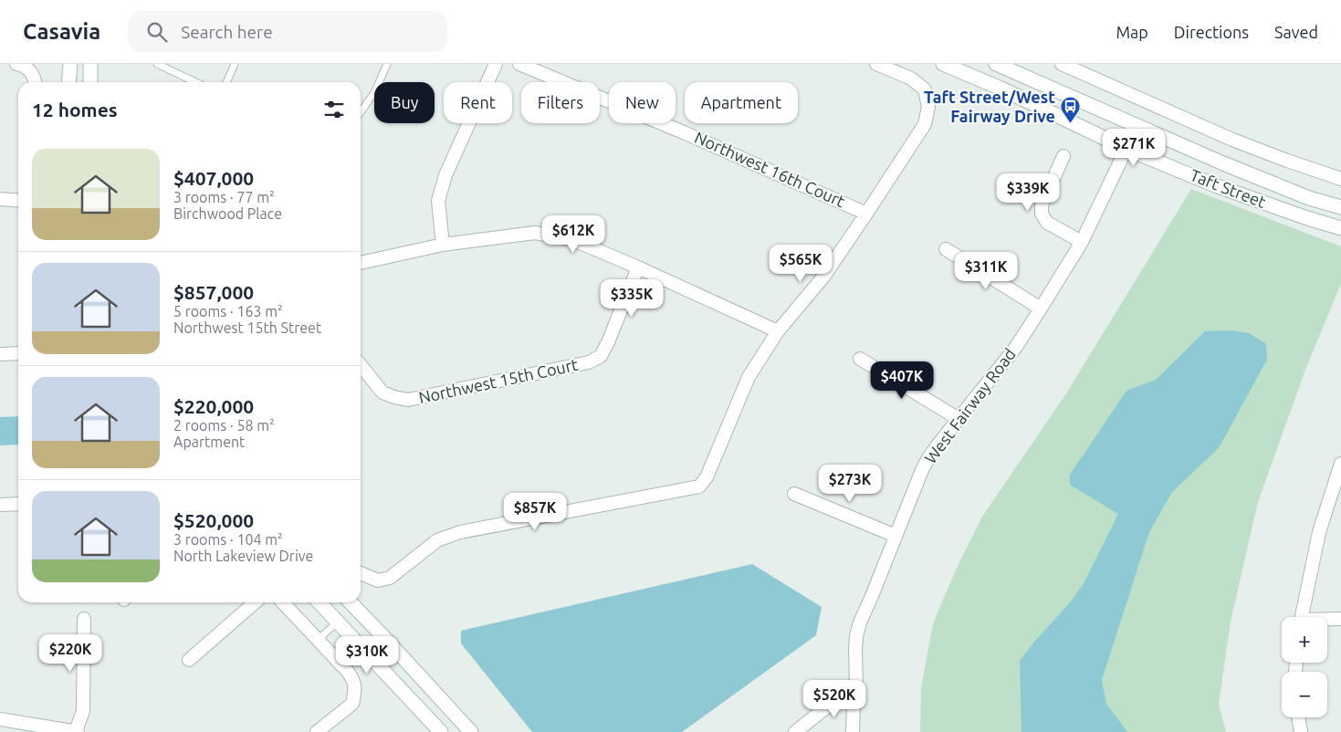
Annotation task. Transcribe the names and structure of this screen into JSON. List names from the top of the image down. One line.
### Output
{"streets":{"street":["Northwest 16th Court","Taft Street","Northwest 15th Court","West Fairway Road"]},"crossings":[["Taft Street","West Fairway Road"]],"places":{"bus stop":["Taft Street/West Fairway Drive"]},"page":{"header":"Casavia","search":"Search here","nav":["Map","Directions","Saved"],"chip":["Buy","Rent","Filters","New","Apartment"],"heading":"12 homes","price":["$271K","$339K","$612K","$565K","$311K","$335K","$407K","$273K","$857K","$220K","$310K","$520K"],"list":[{"name":"$407,000","note":"3 rooms · 77 m² · Birchwood Place"},{"name":"$857,000","note":"5 rooms · 163 m² · Northwest 15th Street"},{"name":"$220,000","note":"2 rooms · 58 m² · Apartment"},{"name":"$520,000","note":"3 rooms · 104 m² · North Lakeview Drive"}],"map_buttons":["+","−"]}}
